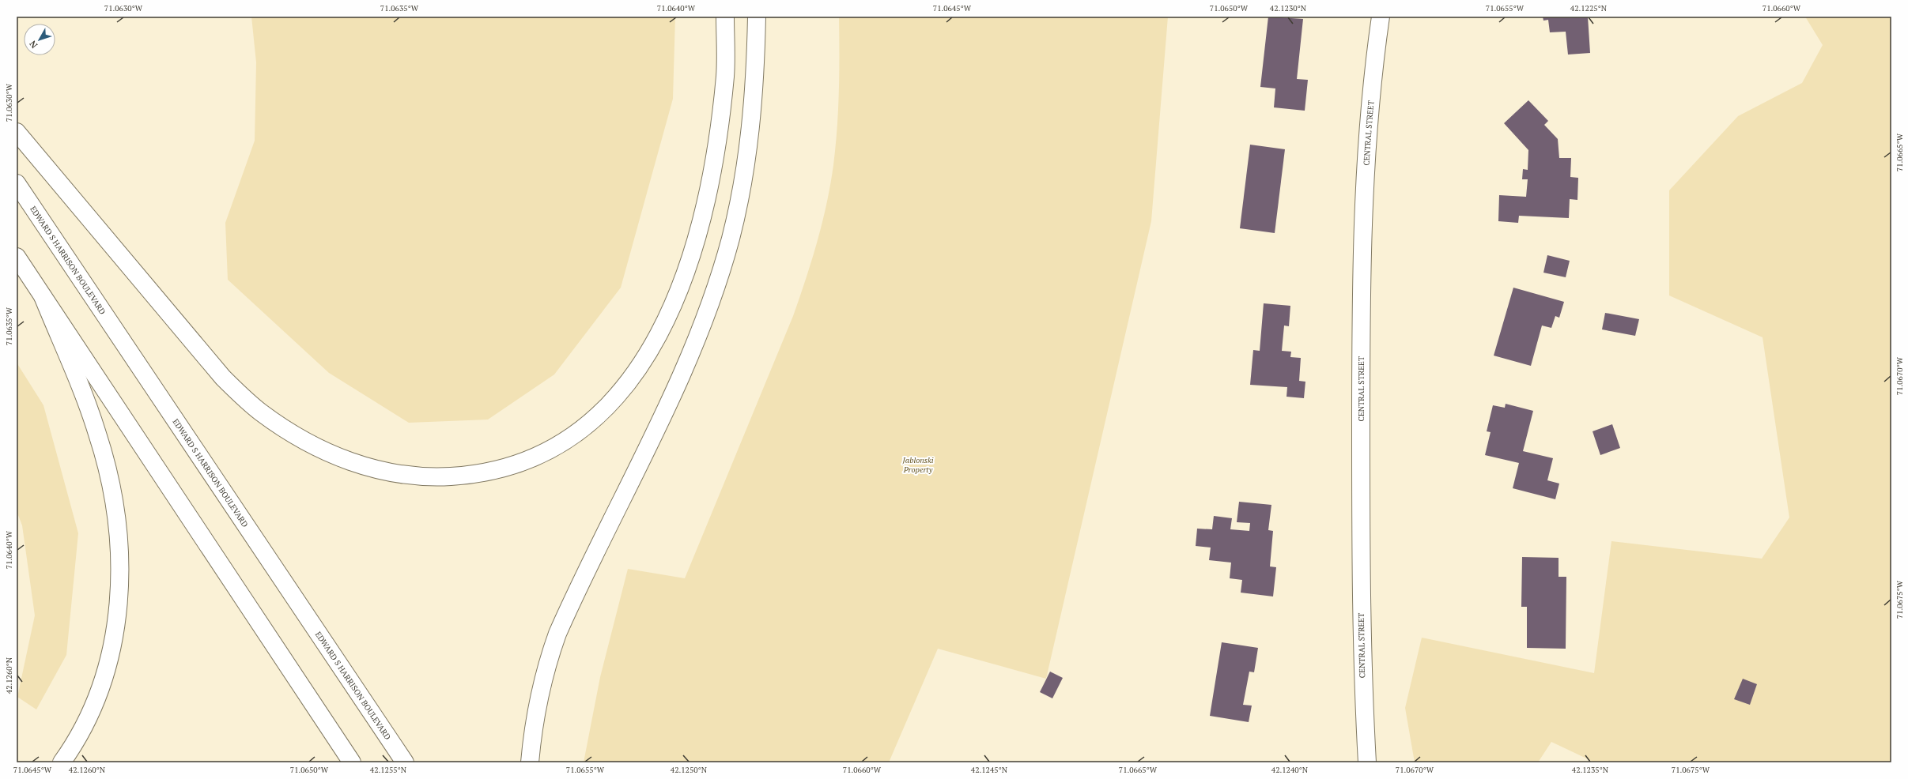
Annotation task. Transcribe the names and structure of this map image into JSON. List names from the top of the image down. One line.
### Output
{"streets":{"main road":["CENTRAL STREET","EDWARD S HARRISON BOULEVARD"]},"parks":["Jablonski Property"],"north":"bottom left","coordinates":["71.0630°W","71.0635°W","71.0640°W","71.0645°W","71.0650°W","42.1230°N","71.0655°W","42.1225°N","71.0660°W","71.0665°W","71.0670°W","71.0675°W","42.1260°N","42.1255°N","42.1250°N","42.1245°N","42.1240°N","42.1235°N"]}
